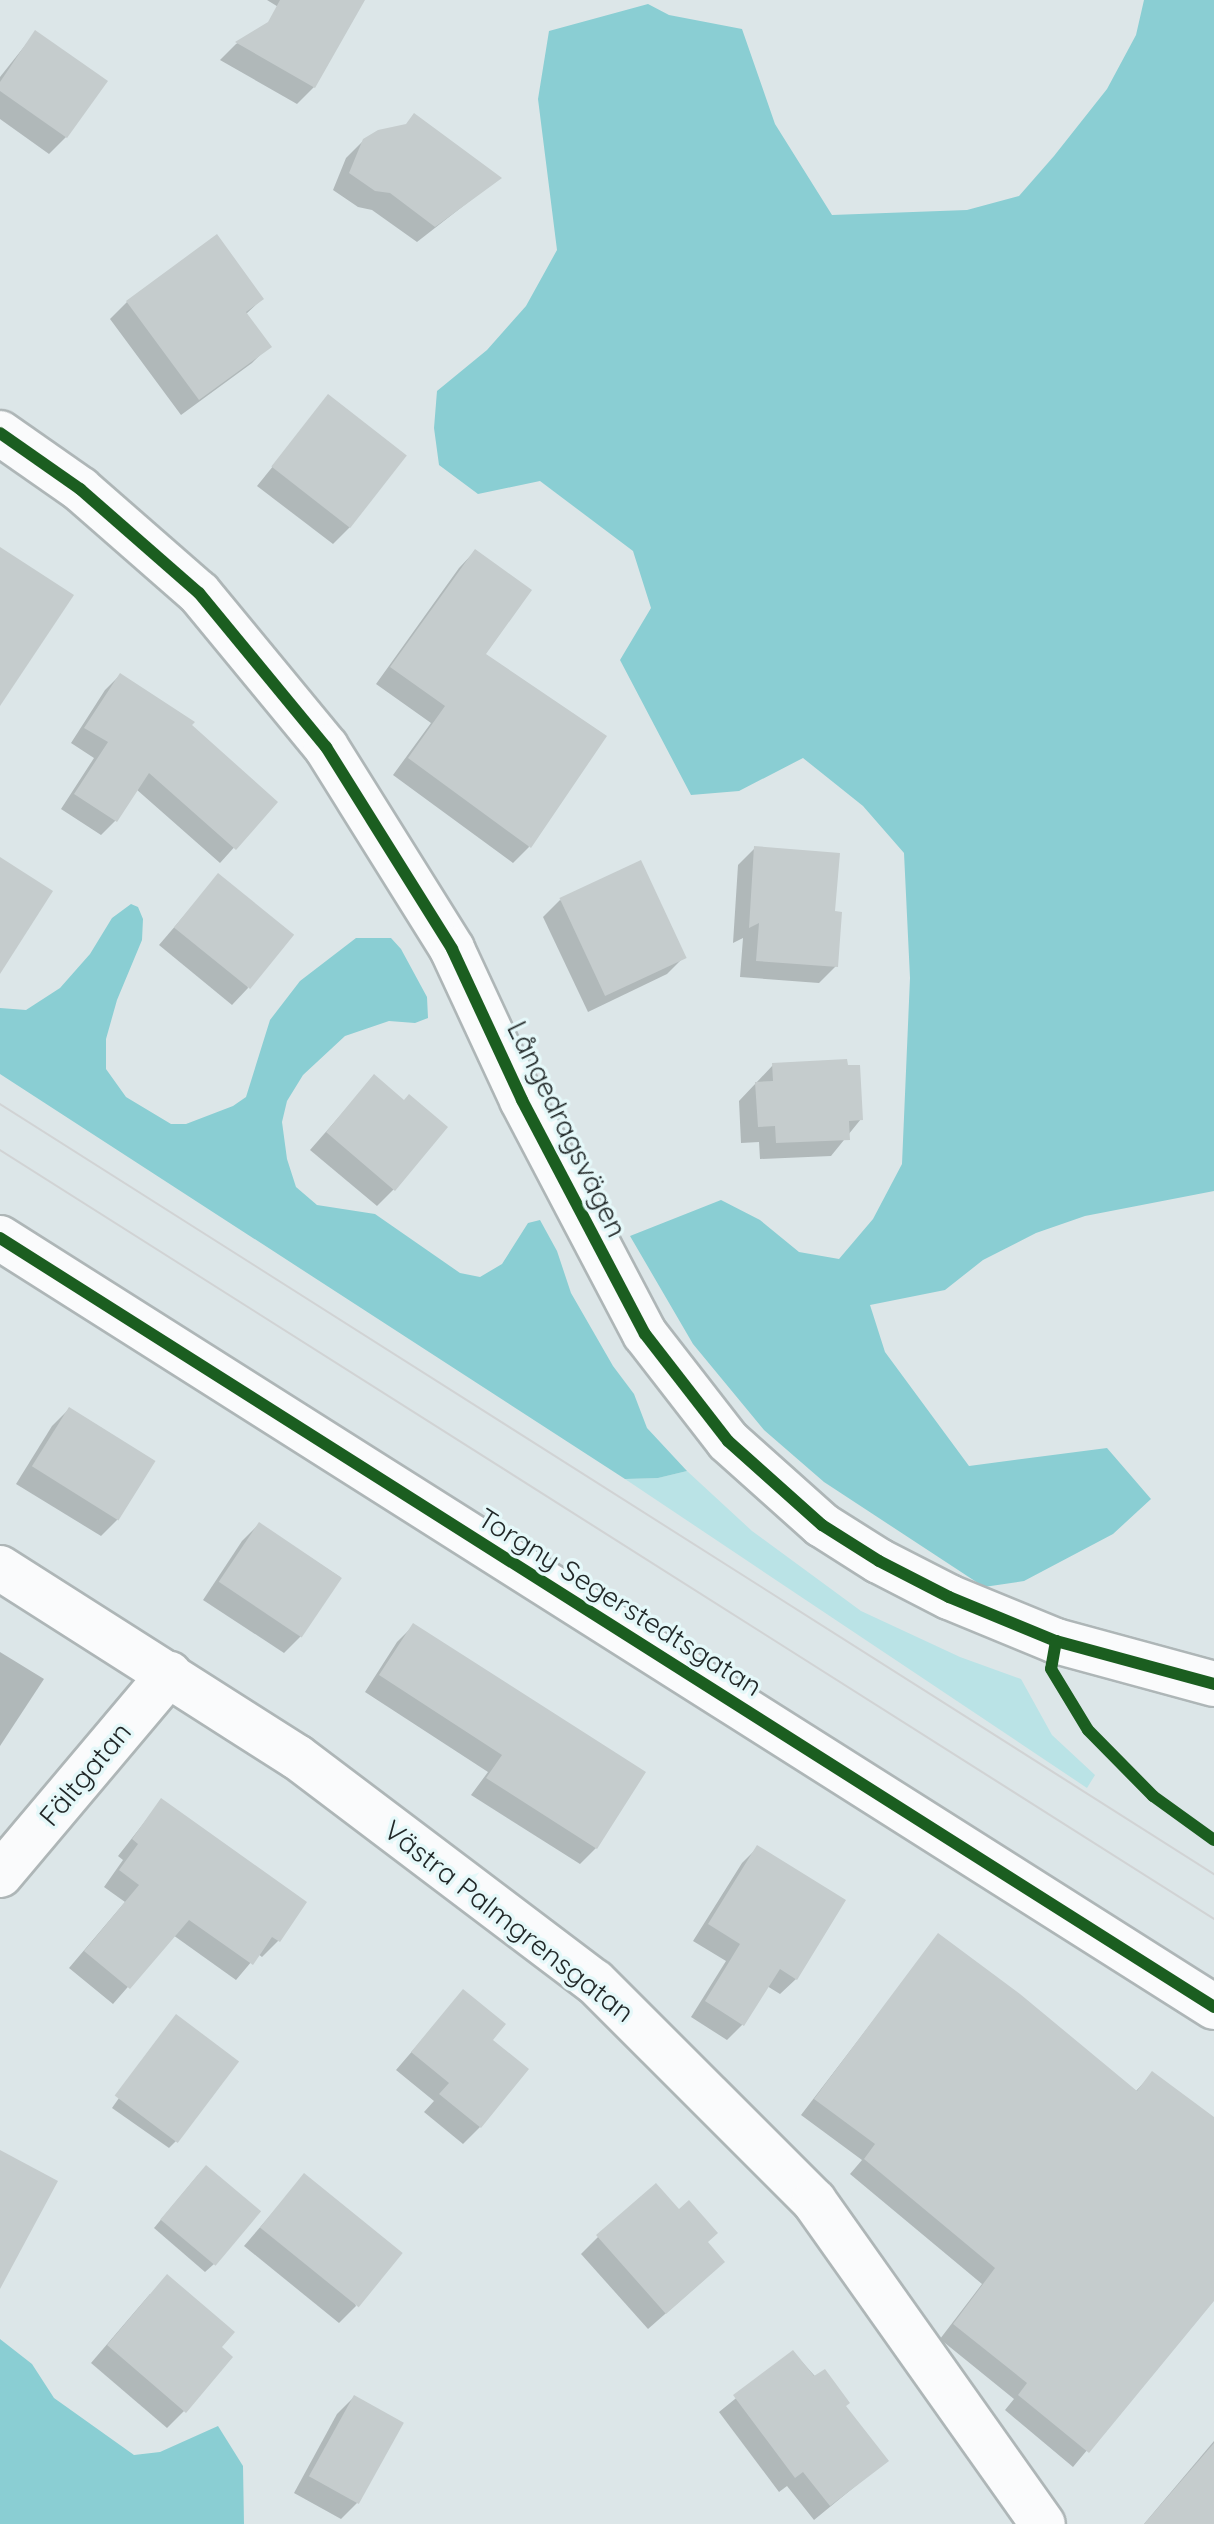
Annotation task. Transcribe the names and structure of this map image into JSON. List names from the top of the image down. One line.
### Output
{"streets":{"street":["Långedragsvägen","Torgny Segerstedtsgatan","Fältgatan","Västra Palmgrensgatan"]},"crossings":[["Fältgatan","Västra Palmgrensgatan"]]}
